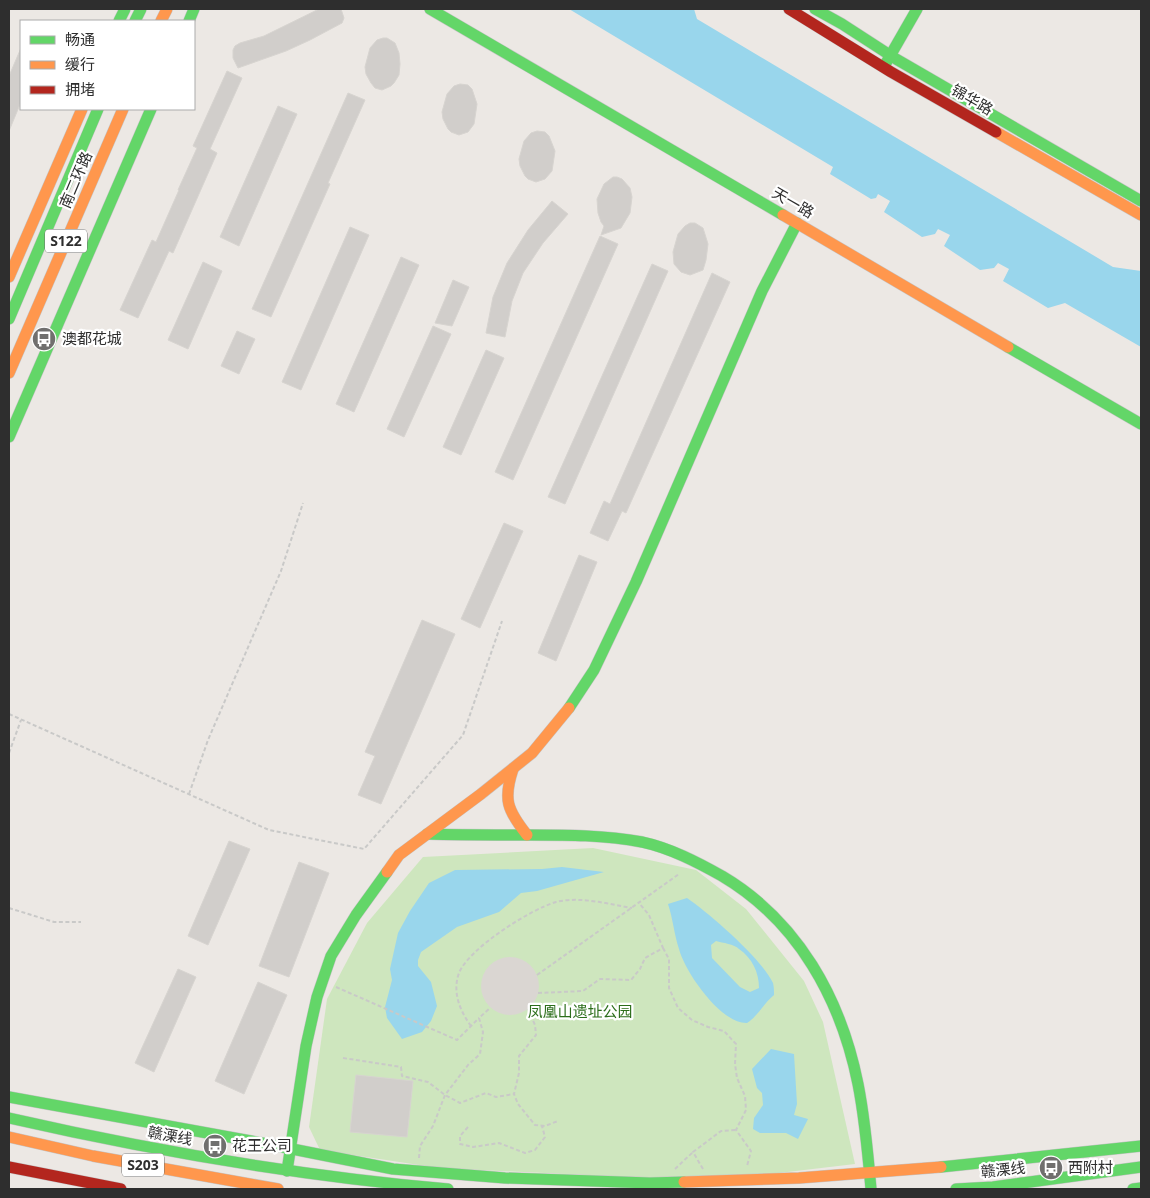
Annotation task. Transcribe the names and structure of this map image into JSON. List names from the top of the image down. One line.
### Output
{"streets":{"street":["锦华路","南二环路","天一路","S122","赣溧线","S203"]},"parks":["凤凰山遗址公园"],"places":{"bus stop":["澳都花城","花王公司","西附村"]},"legend":["畅通","缓行","拥堵"]}
